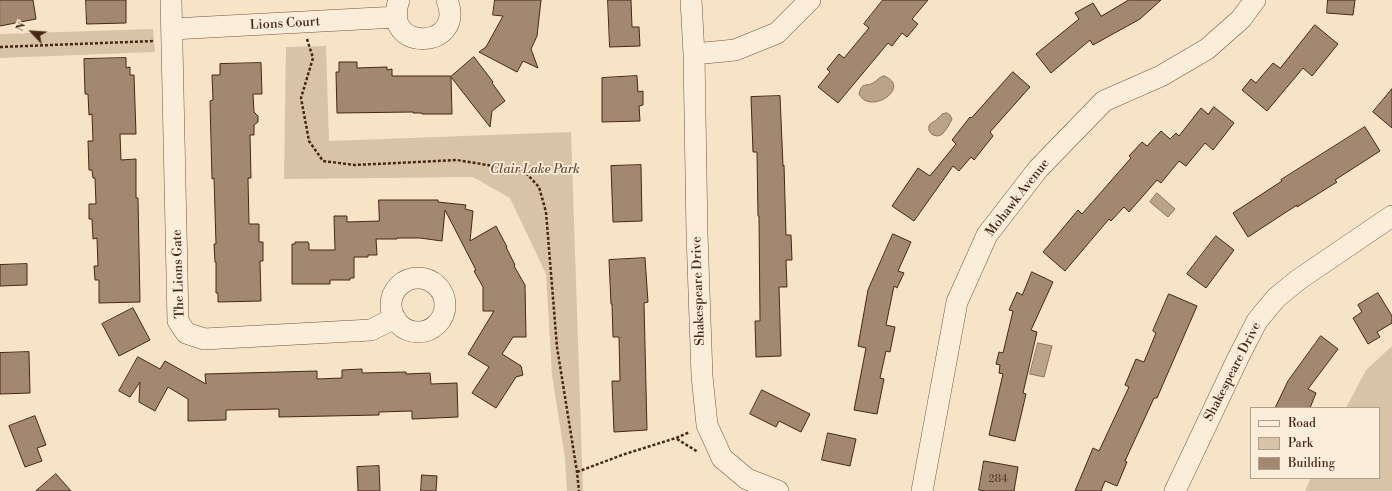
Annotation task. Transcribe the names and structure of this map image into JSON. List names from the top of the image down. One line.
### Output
{"streets":{"street":["Lions Court","Mohawk Avenue","The Lions Gate","Shakespeare Drive"]},"crossings":[["Lions Court","The Lions Gate"]],"parks":["Clair Lake Park"],"house_numbers":["284"],"legend":["Road","Park","Building"],"north":"top left"}
